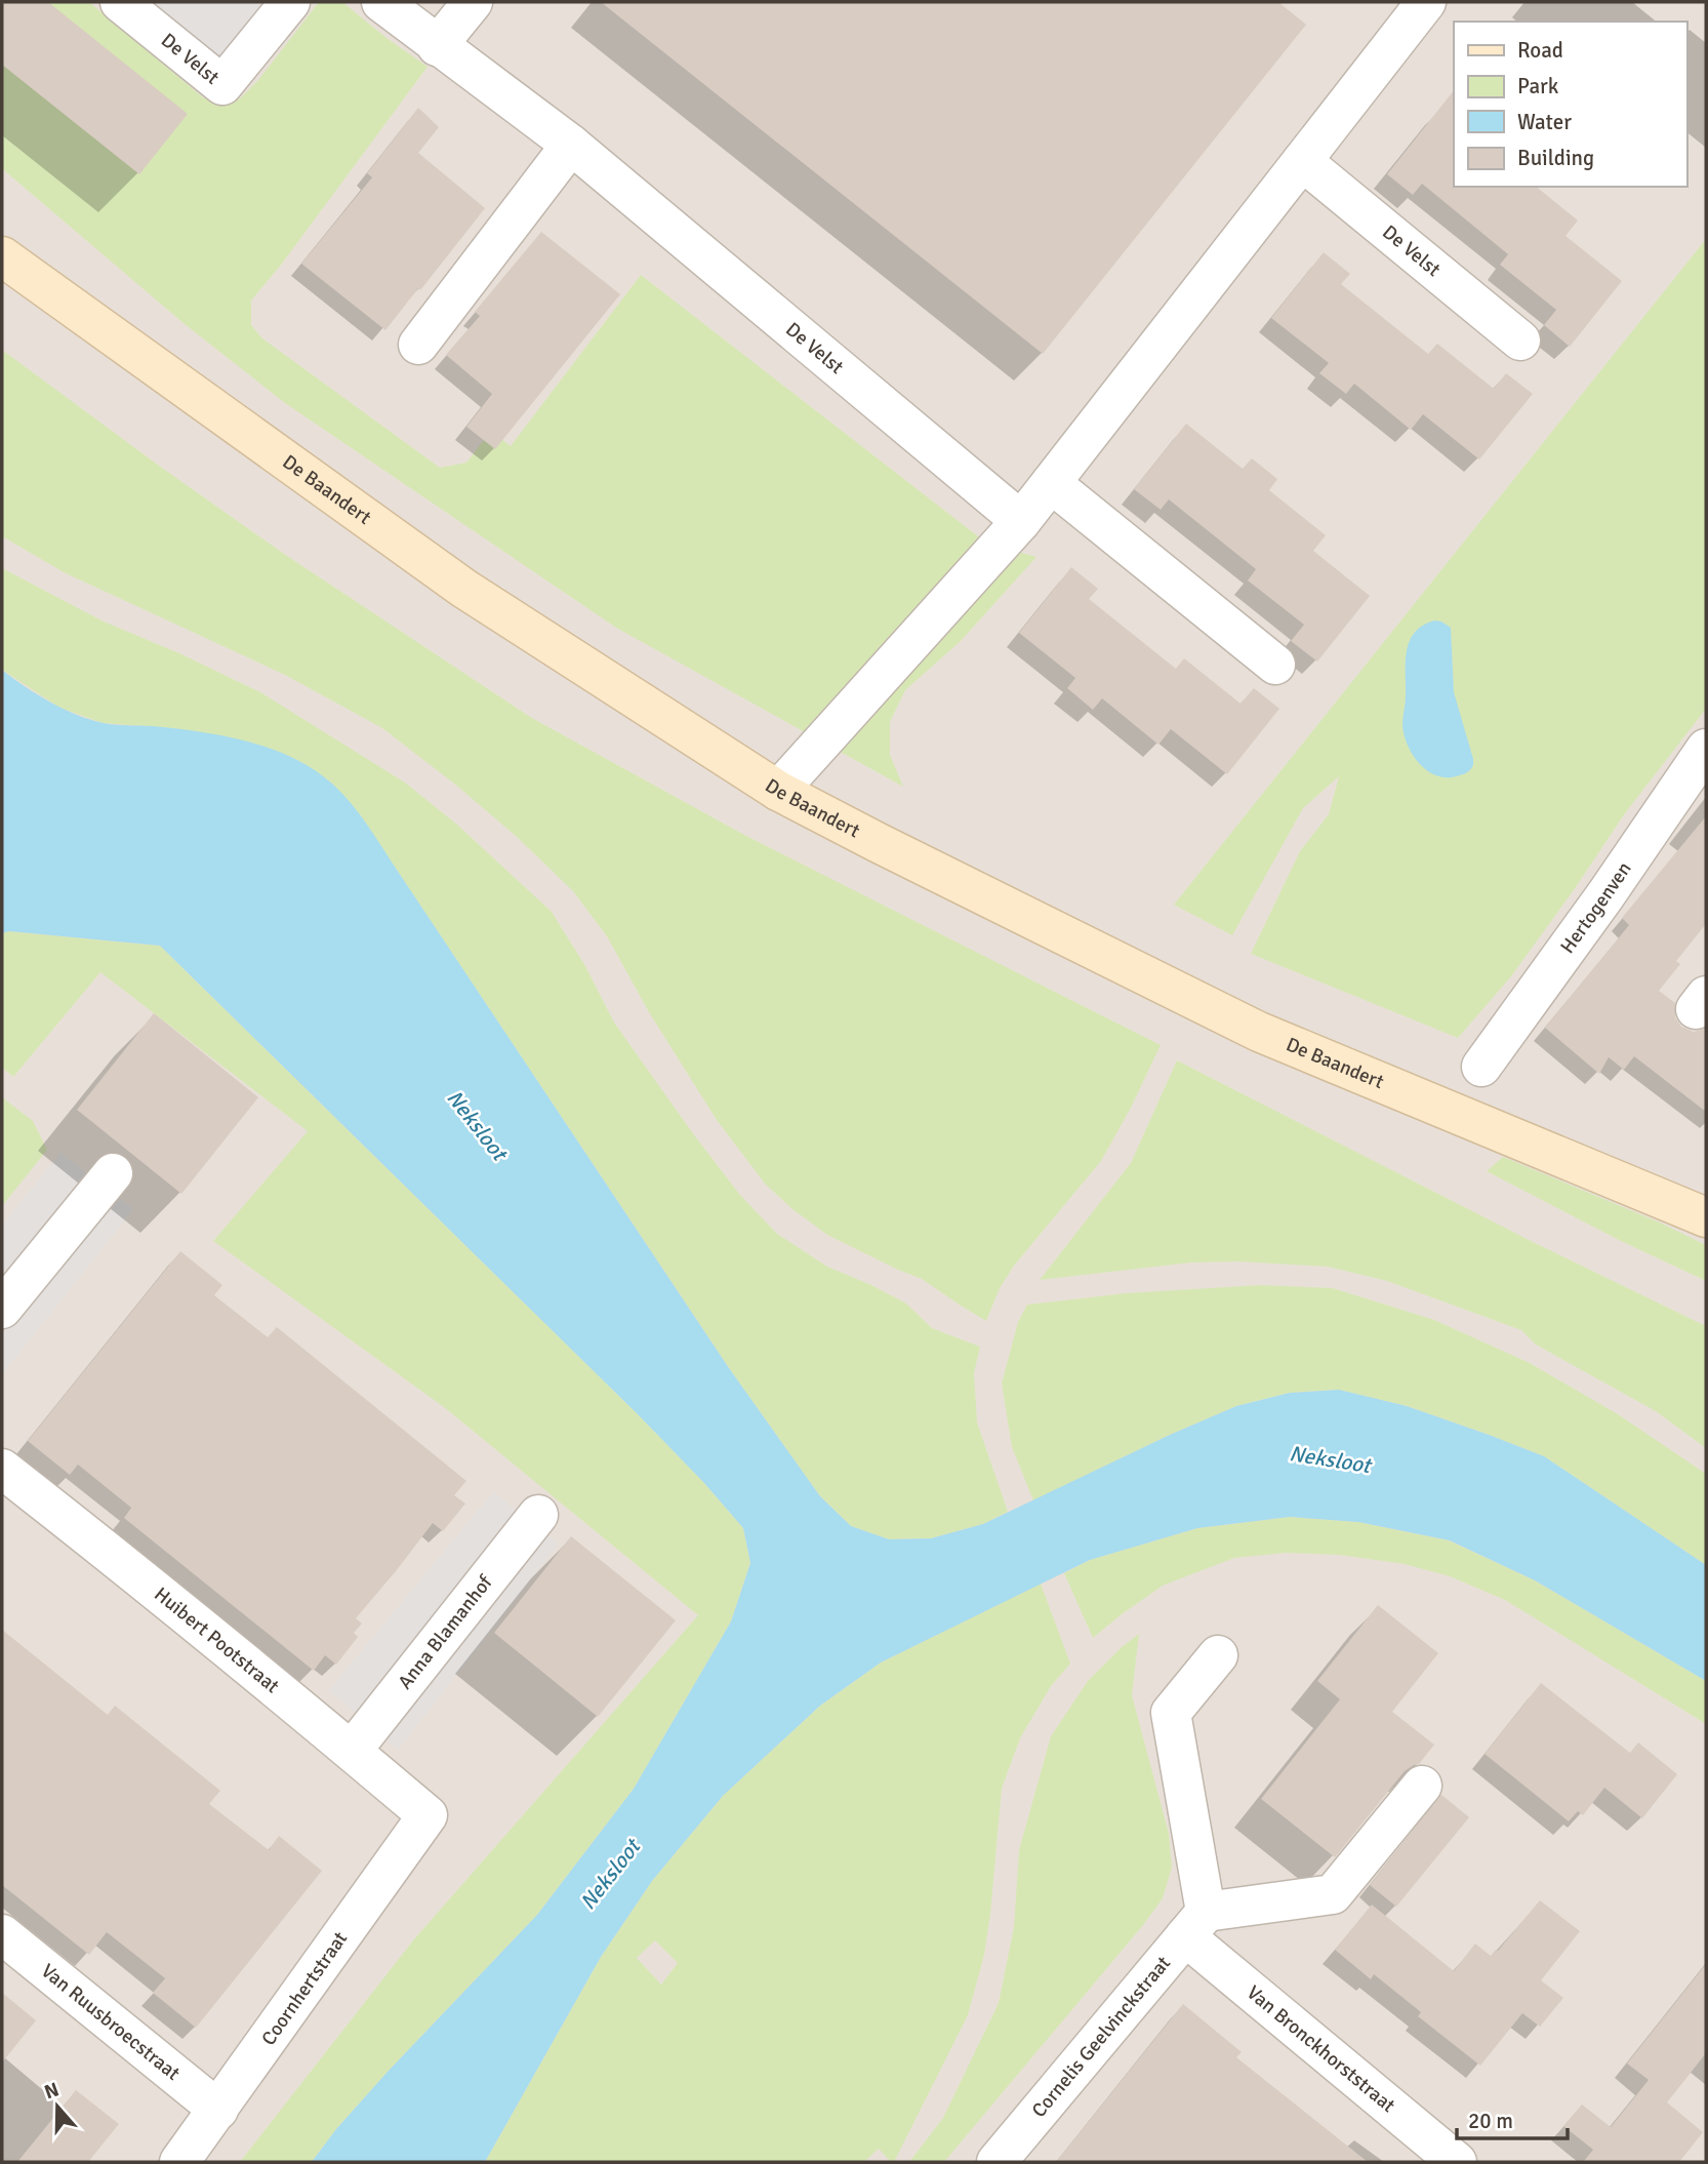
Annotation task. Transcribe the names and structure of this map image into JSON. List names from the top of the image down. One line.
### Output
{"streets":{"main road":["De Baandert"],"street":["De Velst","Hertogenven","Anna Blamanhof","Huibert Pootstraat","Coornhertstraat","Van Ruusbroecstraat","Cornelis Geelvinckstraat","Van Bronckhorststraat"]},"crossings":[["Anna Blamanhof","Huibert Pootstraat"],["Huibert Pootstraat","Coornhertstraat"],["Coornhertstraat","Van Ruusbroecstraat"],["Cornelis Geelvinckstraat","Van Bronckhorststraat"]],"water":["Neksloot"],"legend":["Road","Park","Water","Building"],"scale_bar":"20 m","north":"top"}
